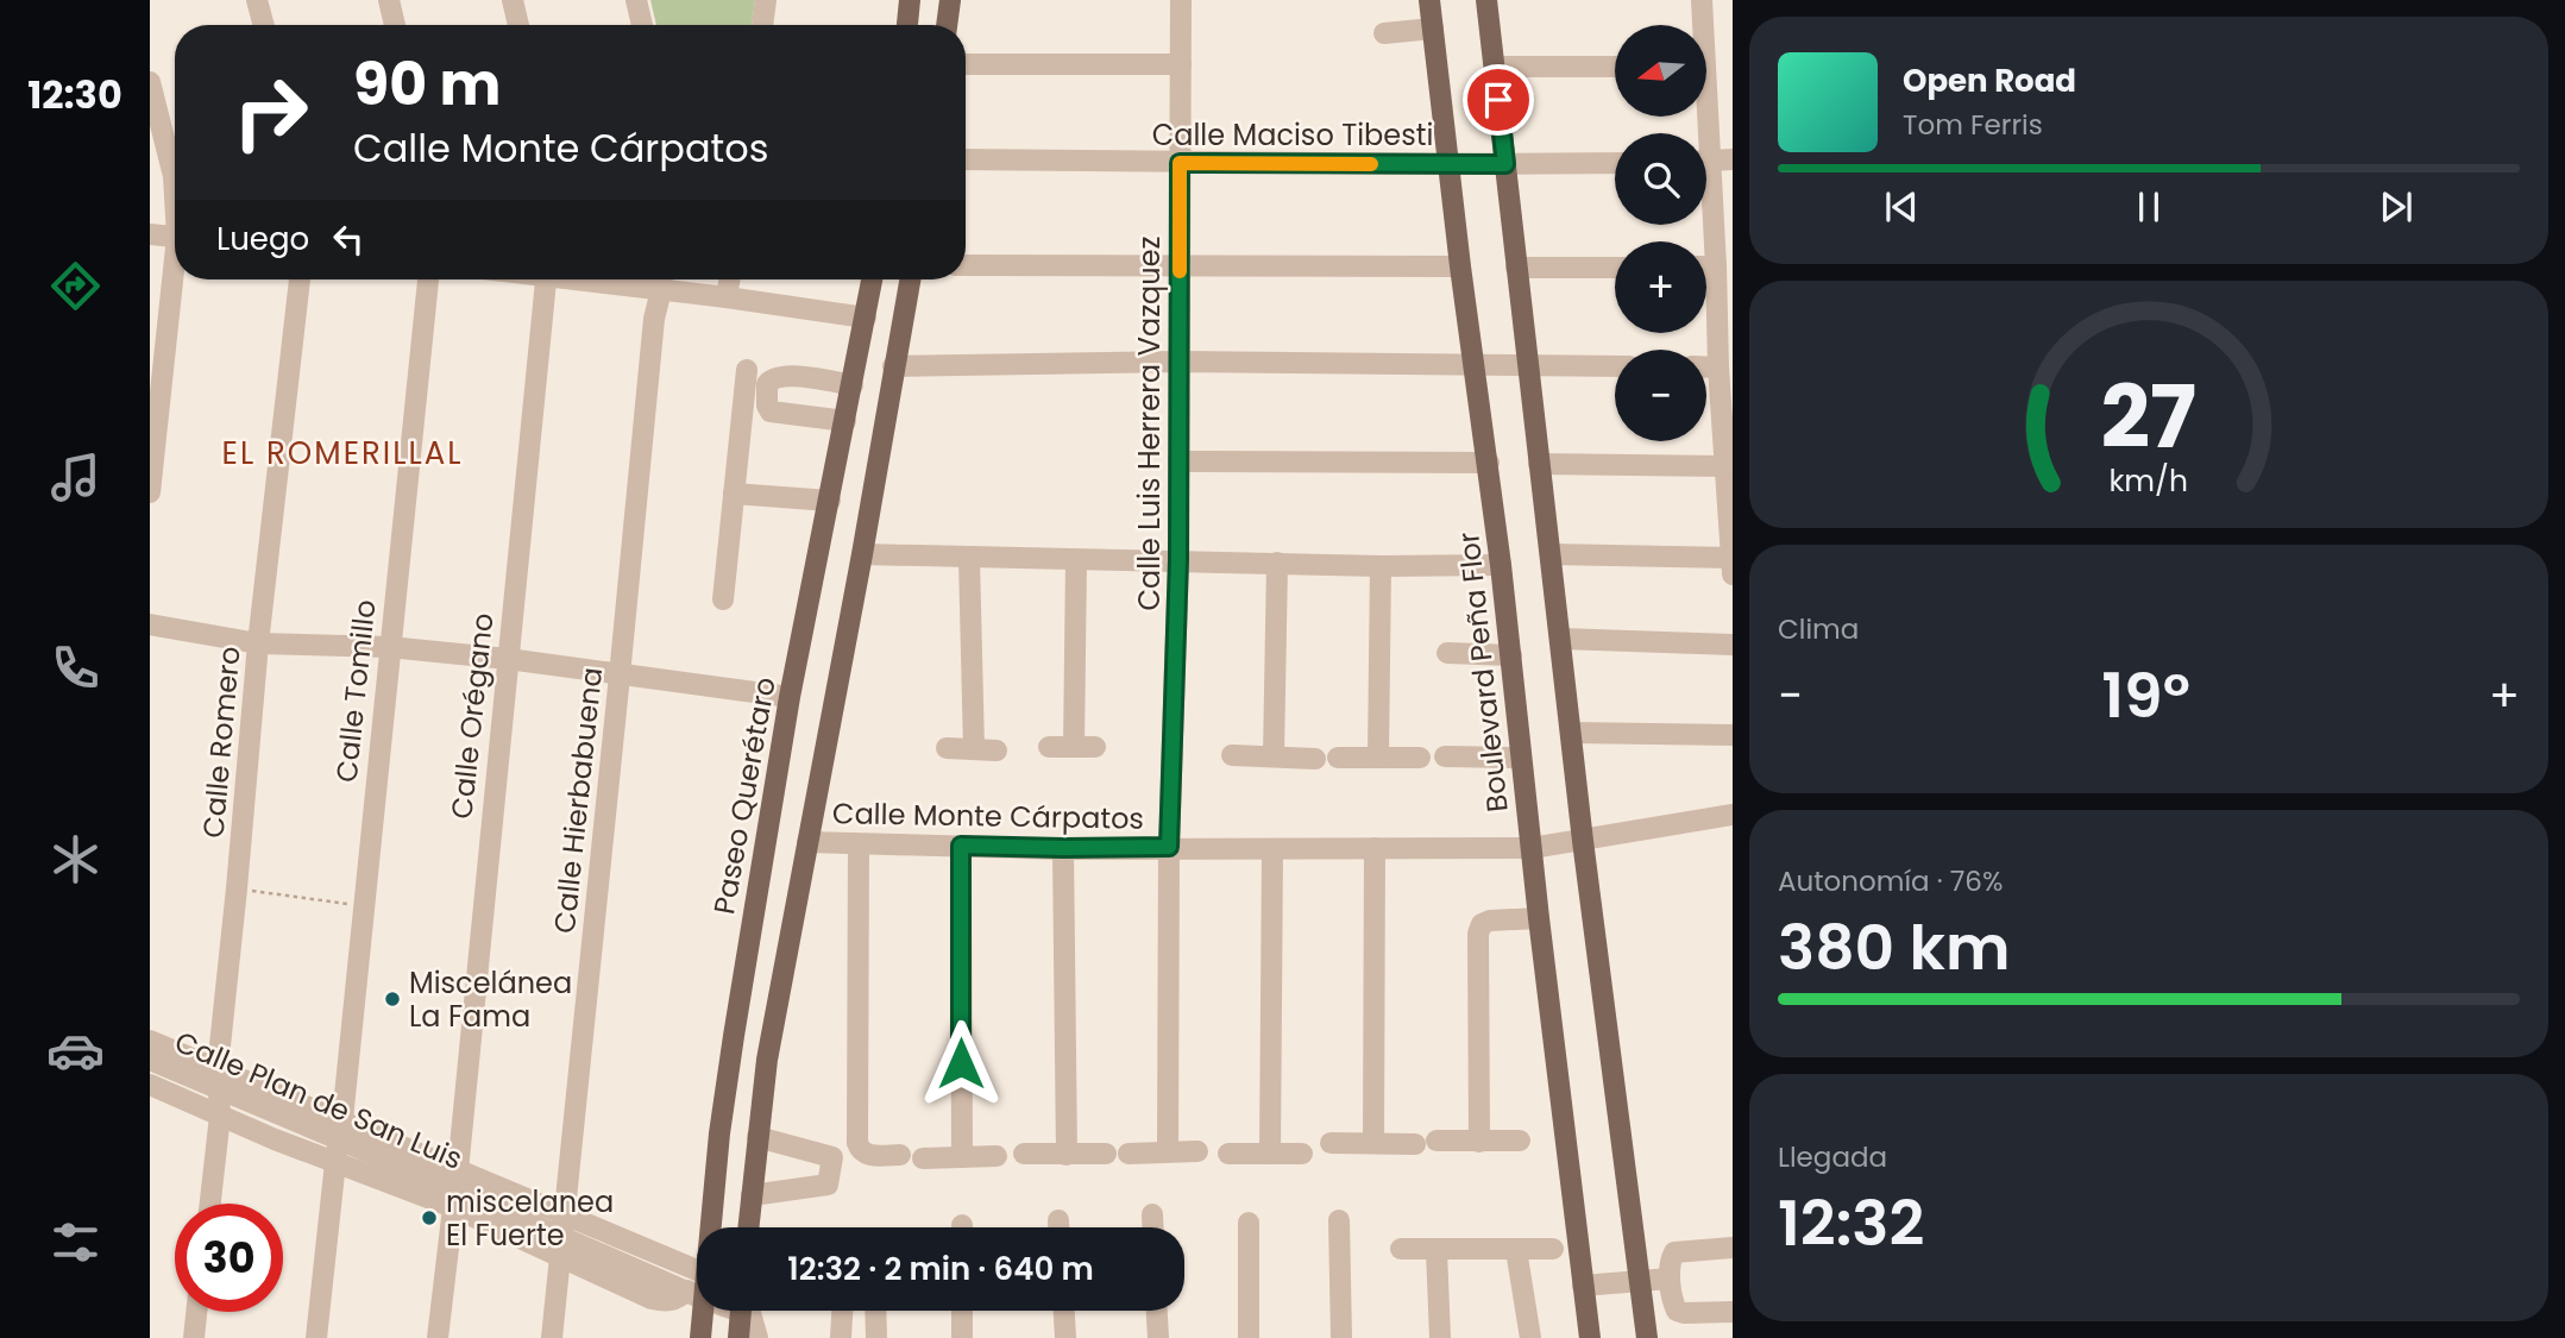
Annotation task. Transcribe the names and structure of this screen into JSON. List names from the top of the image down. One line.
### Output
{"streets":{"main road":["Boulevard Peña Flor","Paseo Querétaro"],"street":["Calle Maciso Tibesti","Calle Luis Herrera Vazquez","Calle Tomillo","Calle Orégano","Calle Romero","Calle Hierbabuena","Calle Monte Cárpatos","Calle Plan de San Luis"]},"crossings":[["Calle Maciso Tibesti","Calle Luis Herrera Vazquez"],["Calle Maciso Tibesti","Boulevard Peña Flor"],["Calle Luis Herrera Vazquez","Calle Monte Cárpatos"],["Boulevard Peña Flor","Calle Monte Cárpatos"],["Calle Tomillo","Calle Plan de San Luis"],["Calle Orégano","Calle Plan de San Luis"],["Calle Romero","Calle Plan de San Luis"],["Paseo Querétaro","Calle Plan de San Luis"],["Calle Hierbabuena","Calle Plan de San Luis"]],"districts":["EL ROMERILLAL"],"places":["Miscelánea La Fama","miscelanea El Fuerte"],"north":"left","page":{"tabs":"12:30","map_buttons":["+","−"],"turn":["90 m","Calle Monte Cárpatos"],"song":["Open Road","Tom Ferris"],"then":"Luego","tile":["Clima",["Autonomía · 76%","380 km"],["Llegada","12:32"]],"heat":["−","19°","+"],"limit":"30","trip":"12:32 · 2 min · 640 m","gauge":["27","km/h"]}}
